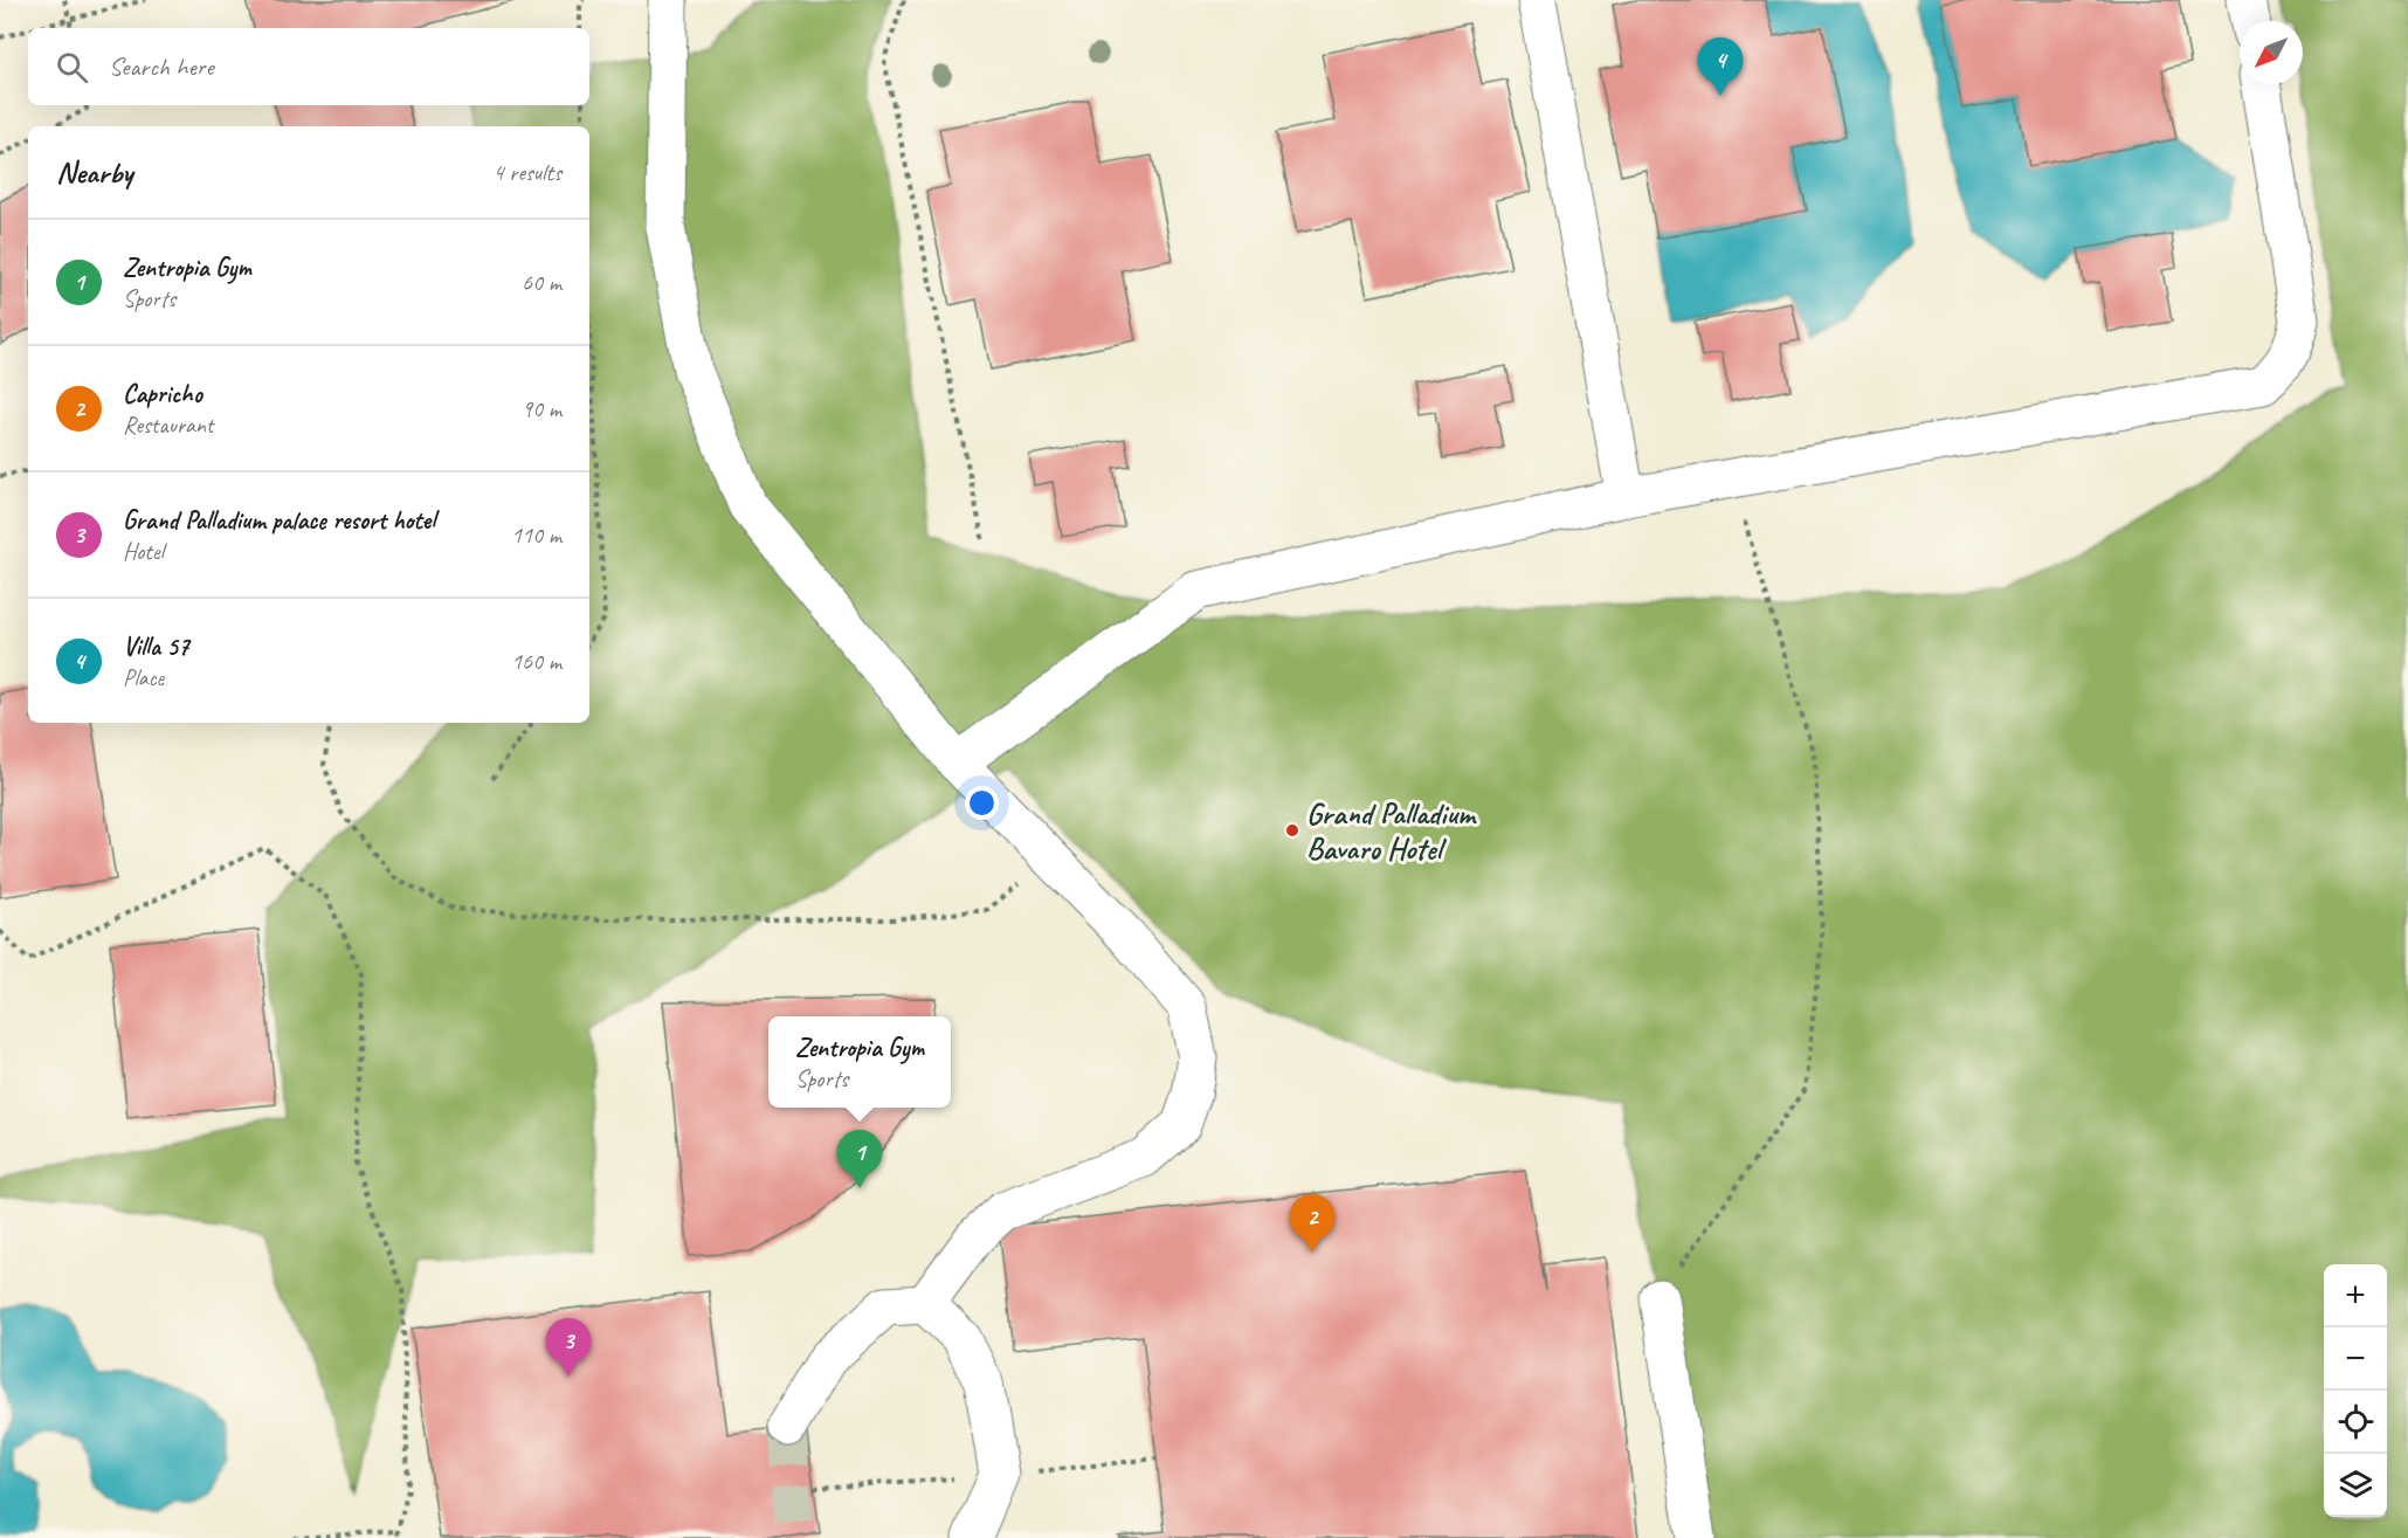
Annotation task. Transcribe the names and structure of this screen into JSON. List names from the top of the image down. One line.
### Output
{"places":["Grand Palladium Bavaro Hotel"],"north":"bottom left","page":{"search":"Search here","pins":["4","1","2","3"],"heading":["Nearby","4 results"],"list":[{"mark":"1","name":"Zentropia Gym","note":"Sports","value":"60 m"},{"mark":"2","name":"Capricho","note":"Restaurant","value":"90 m"},{"mark":"3","name":"Grand Palladium palace resort hotel","note":"Hotel","value":"110 m"},{"mark":"4","name":"Villa 57","note":"Place","value":"160 m"}],"popup":["Zentropia Gym","Sports"],"map_buttons":["+","−"]}}
